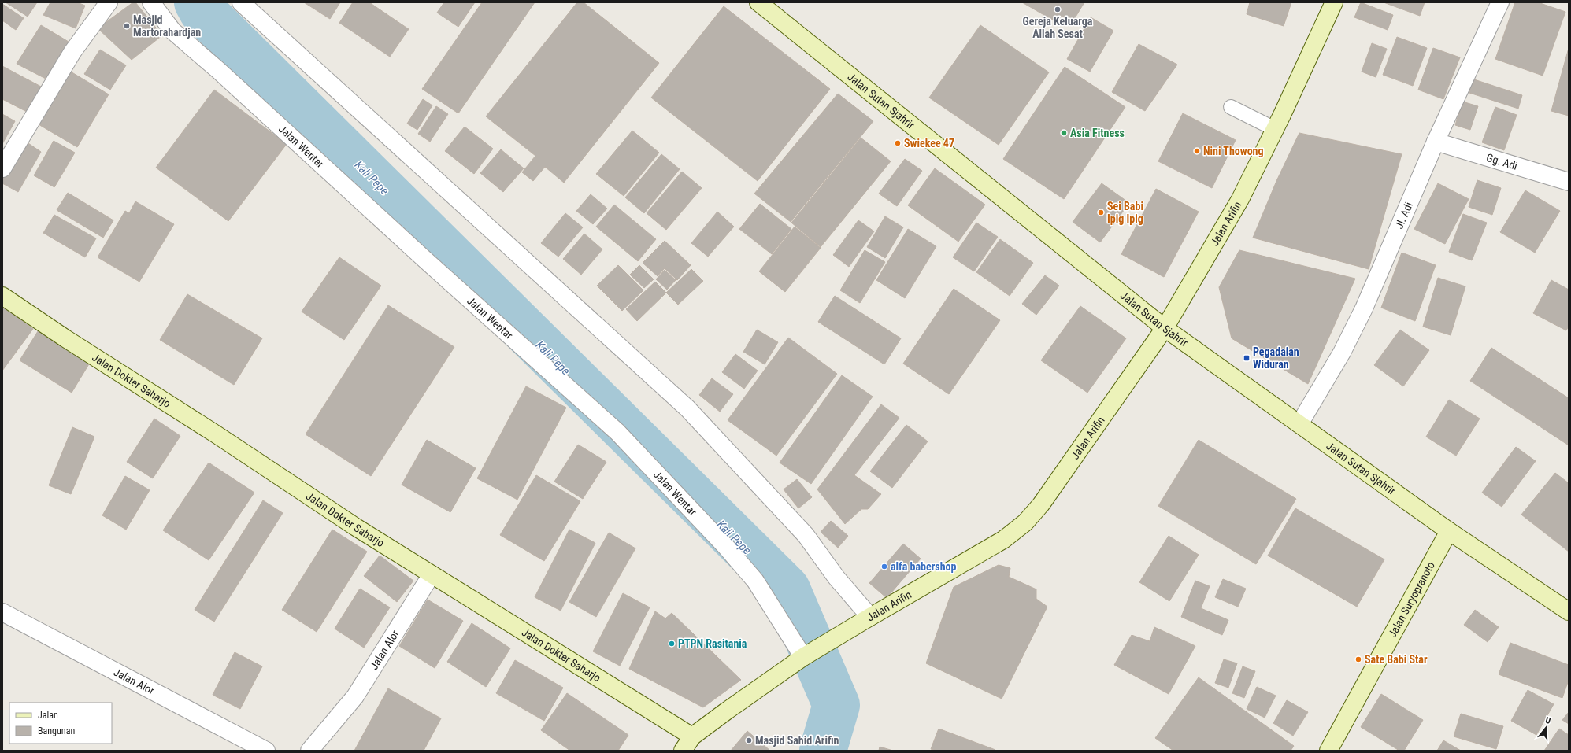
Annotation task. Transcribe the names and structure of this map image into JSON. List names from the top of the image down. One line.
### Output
{"streets":{"main road":["Jalan Sutan Sjahrir","Jalan Arifin","Jalan Dokter Saharjo","Jalan Suryopranoto"],"street":["Jalan Wentar","Gg. Adi","Jl. Adi","Jalan Alor"]},"crossings":[["Jalan Sutan Sjahrir","Jl. Adi"],["Jalan Sutan Sjahrir","Jalan Arifin"],["Jalan Sutan Sjahrir","Jalan Suryopranoto"],["Jalan Wentar","Jalan Arifin"],["Gg. Adi","Jl. Adi"],["Jalan Arifin","Jalan Dokter Saharjo"],["Jalan Dokter Saharjo","Jalan Alor"]],"water":["Kali Pepe"],"places":{"other":["Gereja Keluarga Allah Sesat","Masjid Martorahardjan","Asia Fitness","Swiekee 47","Nini Thowong","Sei Babi Ipig Ipig","alfa babershop","PTPN Rasitania","Sate Babi Star","Masjid Sahid Arifin"],"transit":["Pegadaian Widuran"]},"legend":["Jalan","Bangunan"],"north":"top"}
